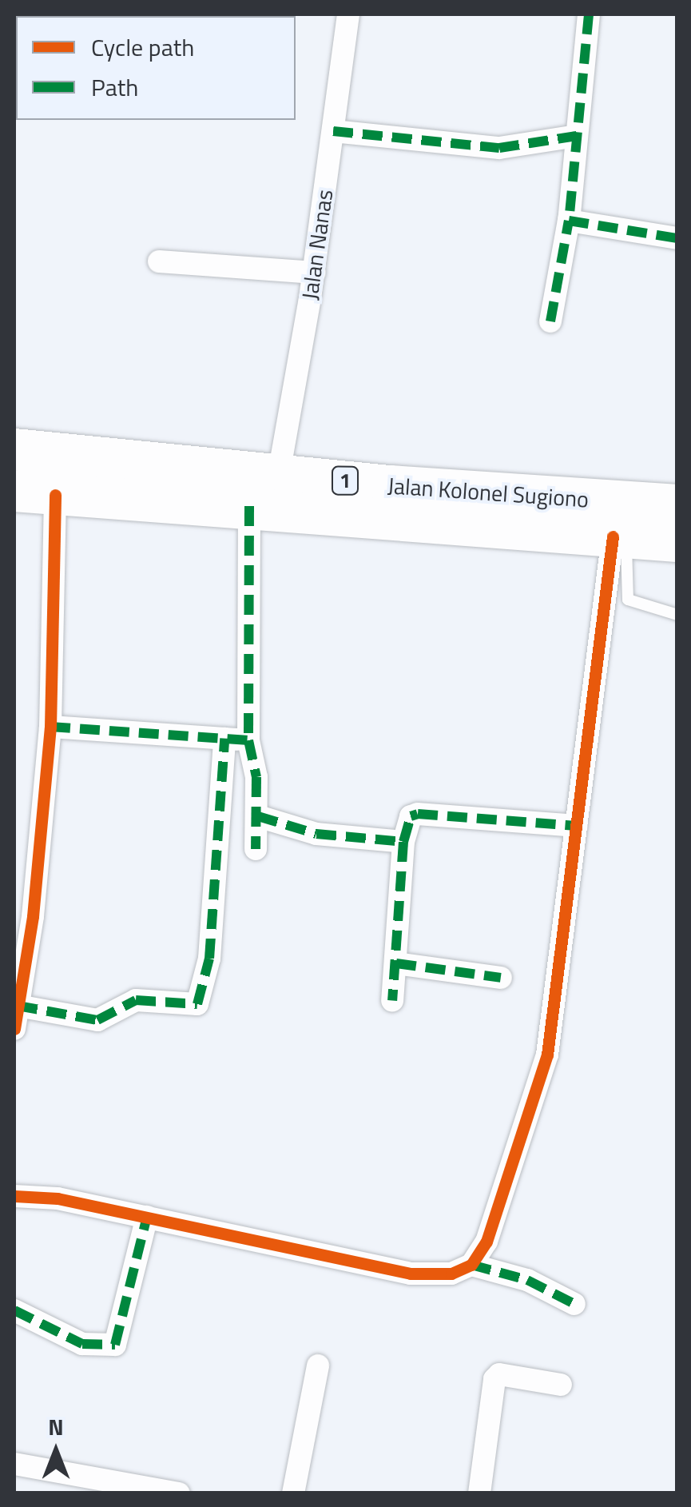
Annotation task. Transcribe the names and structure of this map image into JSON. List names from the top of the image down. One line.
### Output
{"streets":{"highway":["1","Jalan Kolonel Sugiono"],"street":["Jalan Nanas"]},"crossings":[["Jalan Nanas","Jalan Kolonel Sugiono"]],"legend":["Cycle path","Path"],"north":"top"}
